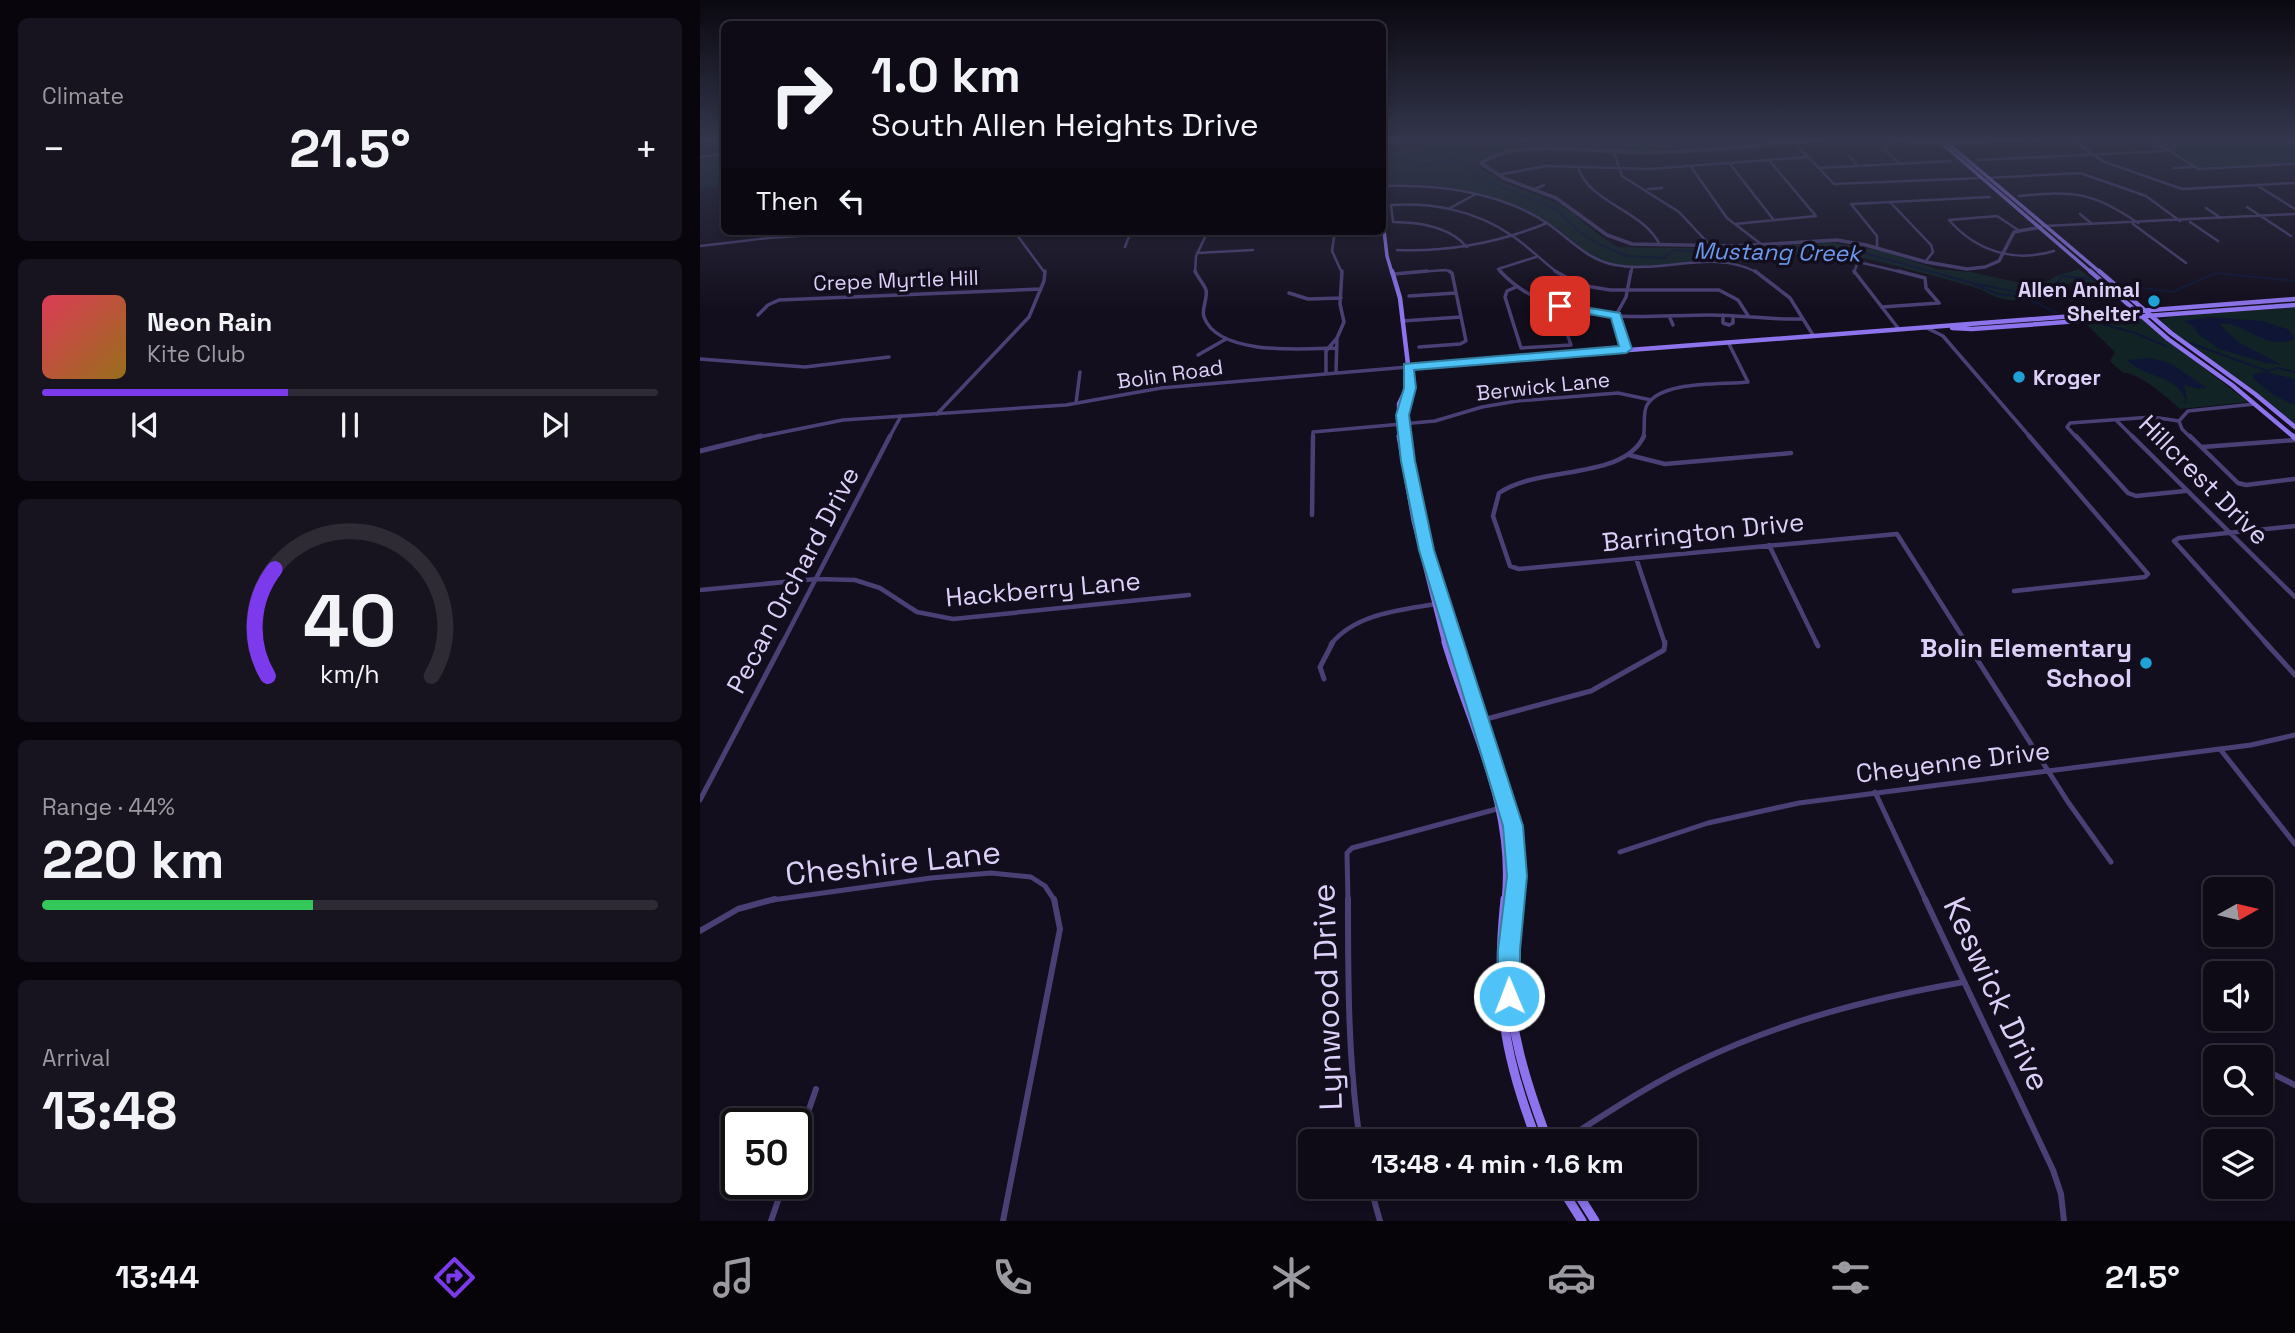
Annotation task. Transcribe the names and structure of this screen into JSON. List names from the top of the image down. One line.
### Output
{"streets":{"street":["Crepe Myrtle Hill","Bolin Road","Berwick Lane","Hillcrest Drive","Barrington Drive","Pecan Orchard Drive","Hackberry Lane","Cheyenne Drive","Cheshire Lane","Keswick Drive","Lynwood Drive"]},"crossings":[["Bolin Road","Pecan Orchard Drive"],["Barrington Drive","Cheyenne Drive"],["Pecan Orchard Drive","Hackberry Lane"],["Cheyenne Drive","Keswick Drive"]],"water":["Mustang Creek"],"places":["Allen Animal Shelter","Kroger","Bolin Elementary School"],"north":"right","page":{"tile":["Climate",["Range · 44%","220 km"],["Arrival","13:48"]],"turn":["1.0 km","South Allen Heights Drive"],"heat":["−","21.5°","+"],"then":"Then","song":["Neon Rain","Kite Club"],"limit":"50","trip":"13:48 · 4 min · 1.6 km","tabs":["13:44","21.5°"],"gauge":["40","km/h"]}}
